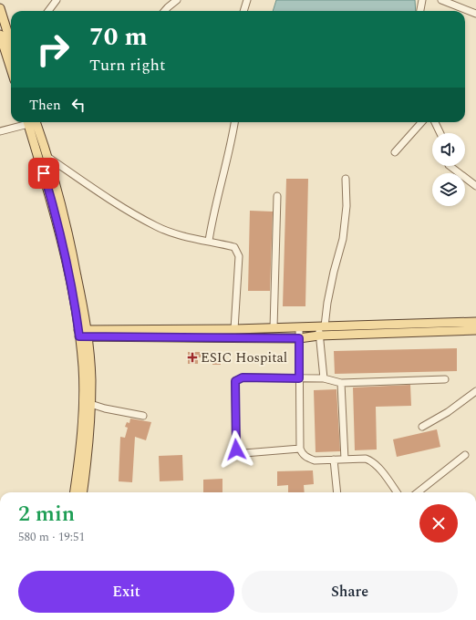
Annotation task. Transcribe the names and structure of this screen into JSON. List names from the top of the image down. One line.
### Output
{"places":{"health":["ESIC Hospital"]},"page":{"turn":["70 m","Turn right"],"then":"Then","heading":["2 min","580 m · 19:51"],"buttons":["Exit","Share"]}}
